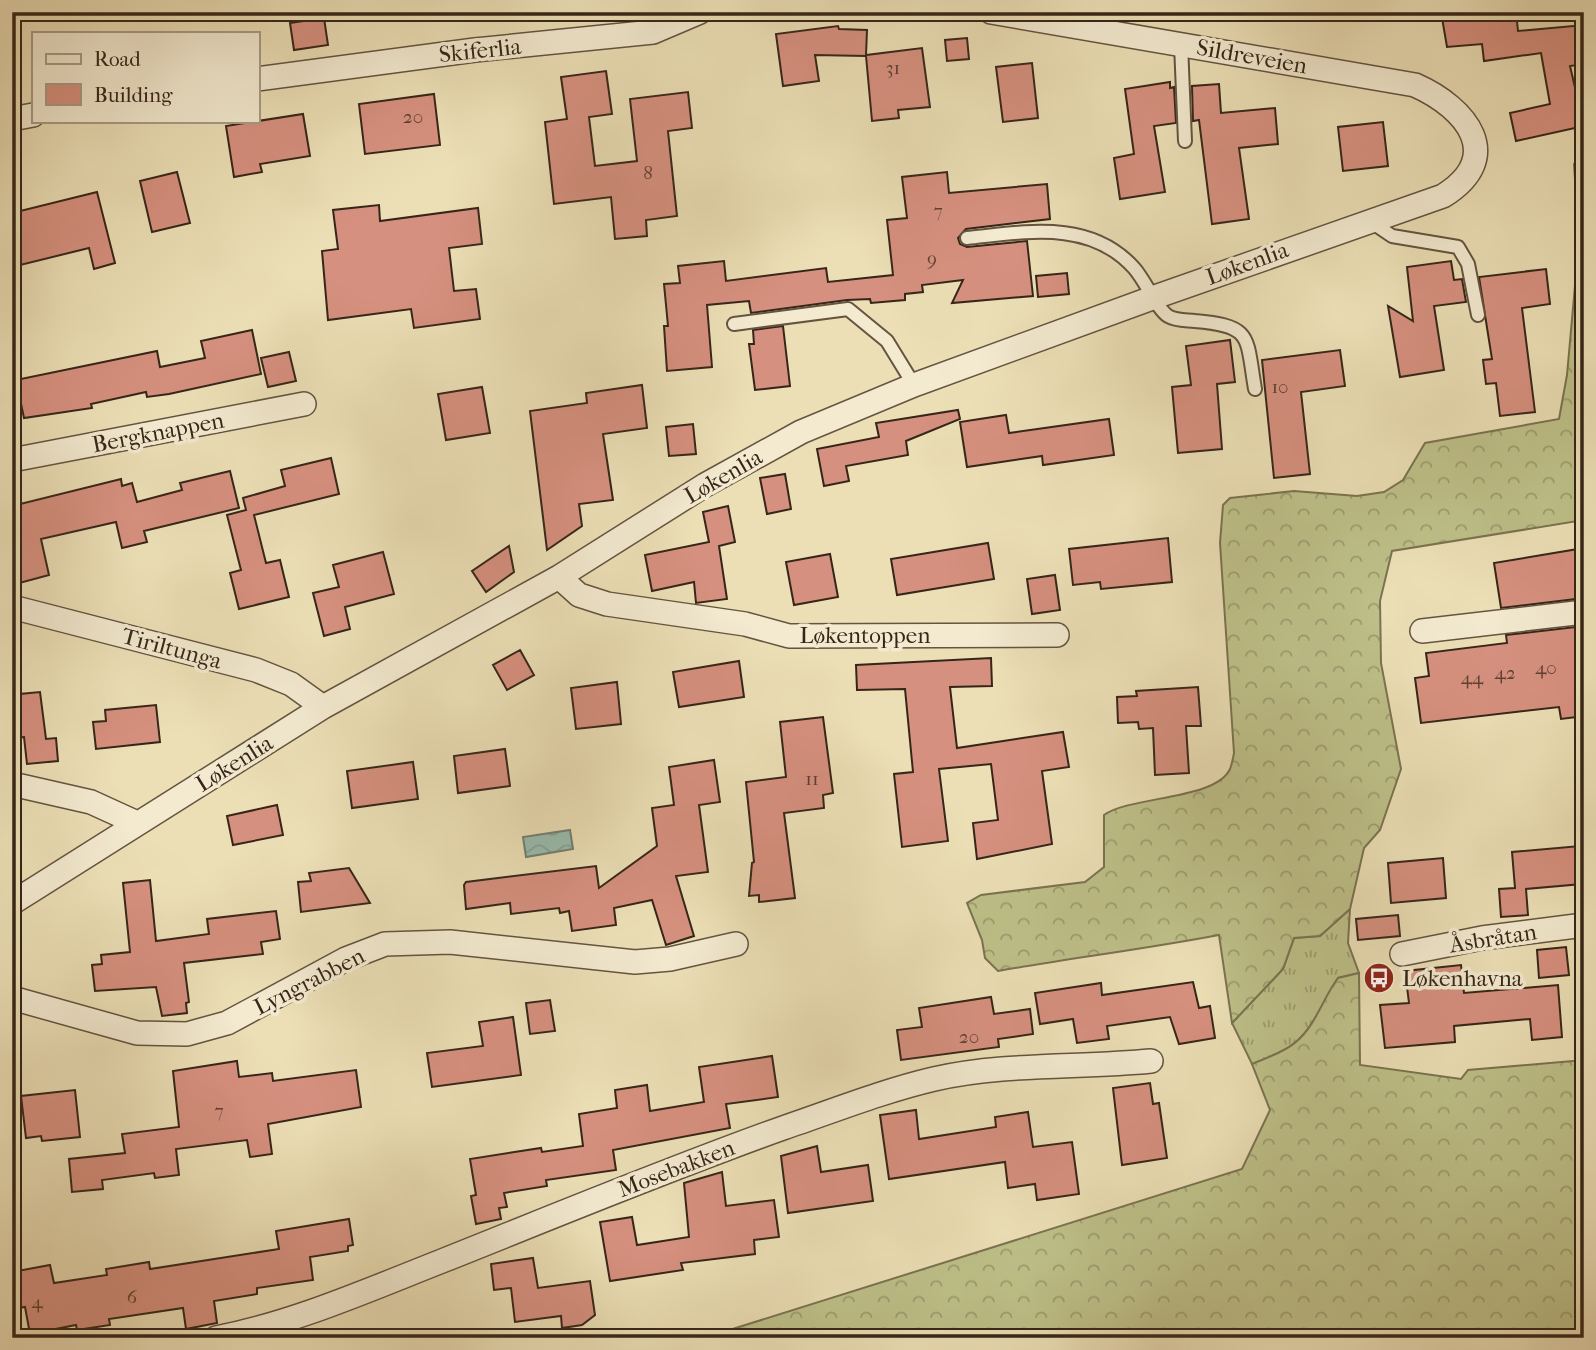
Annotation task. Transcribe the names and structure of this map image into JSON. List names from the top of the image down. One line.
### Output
{"streets":{"street":["Skiferlia","Sildreveien","Løkenlia","Bergknappen","Løkentoppen","Tiriltunga","Åsbråtan","Lyngrabben","Mosebakken"]},"crossings":[["Sildreveien","Løkenlia"],["Løkenlia","Løkentoppen"],["Løkenlia","Tiriltunga"]],"places":{"bus stop":["Løkenhavna"]},"house_numbers":["31","20","8","7","9","10","40","42","44","11","20","7","6","4"],"legend":["Road","Building"]}
